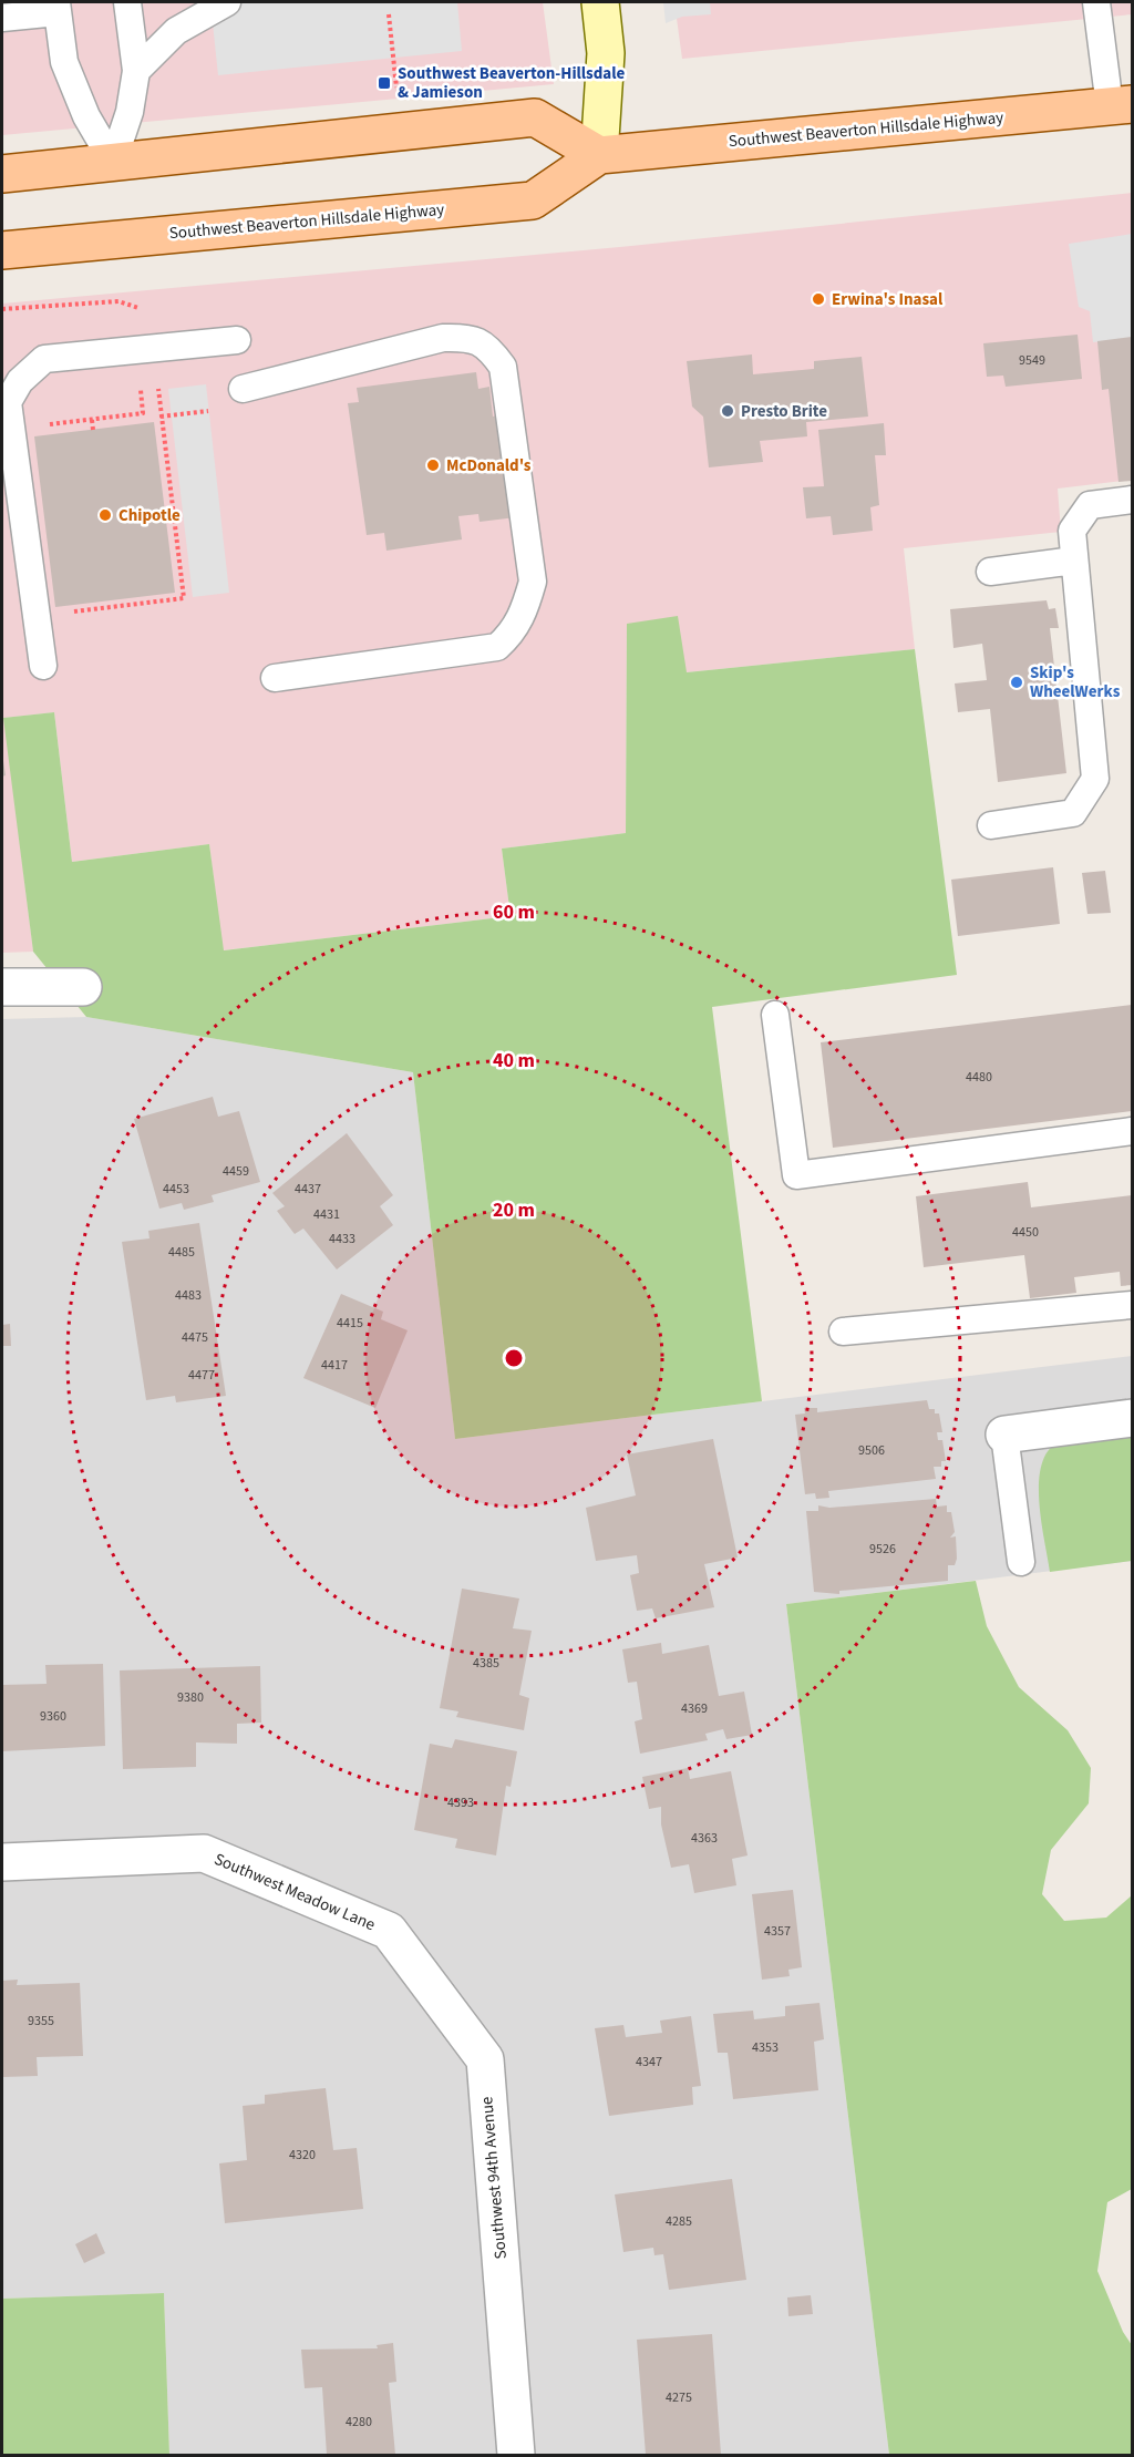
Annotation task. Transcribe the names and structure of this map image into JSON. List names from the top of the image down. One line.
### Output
{"streets":{"main road":["Southwest Beaverton Hillsdale Highway"],"street":["Southwest Meadow Lane","Southwest 94th Avenue"]},"crossings":[["Southwest Meadow Lane","Southwest 94th Avenue"]],"places":{"transit":["Southwest Beaverton-Hillsdale & Jamieson"],"other":["Erwina's Inasal","Presto Brite","McDonald's","Chipotle","Skip's WheelWerks"]},"house_numbers":["9549","4480","4459","4453","4437","4431","4450","4433","4485","4483","4415","4475","4417","4477","9506","9526","4385","9380","4369","9360","4393","4363","4357","9355","4353","4347","4320","4285","4275","4280"],"rings":["60 m","40 m","20 m"]}
